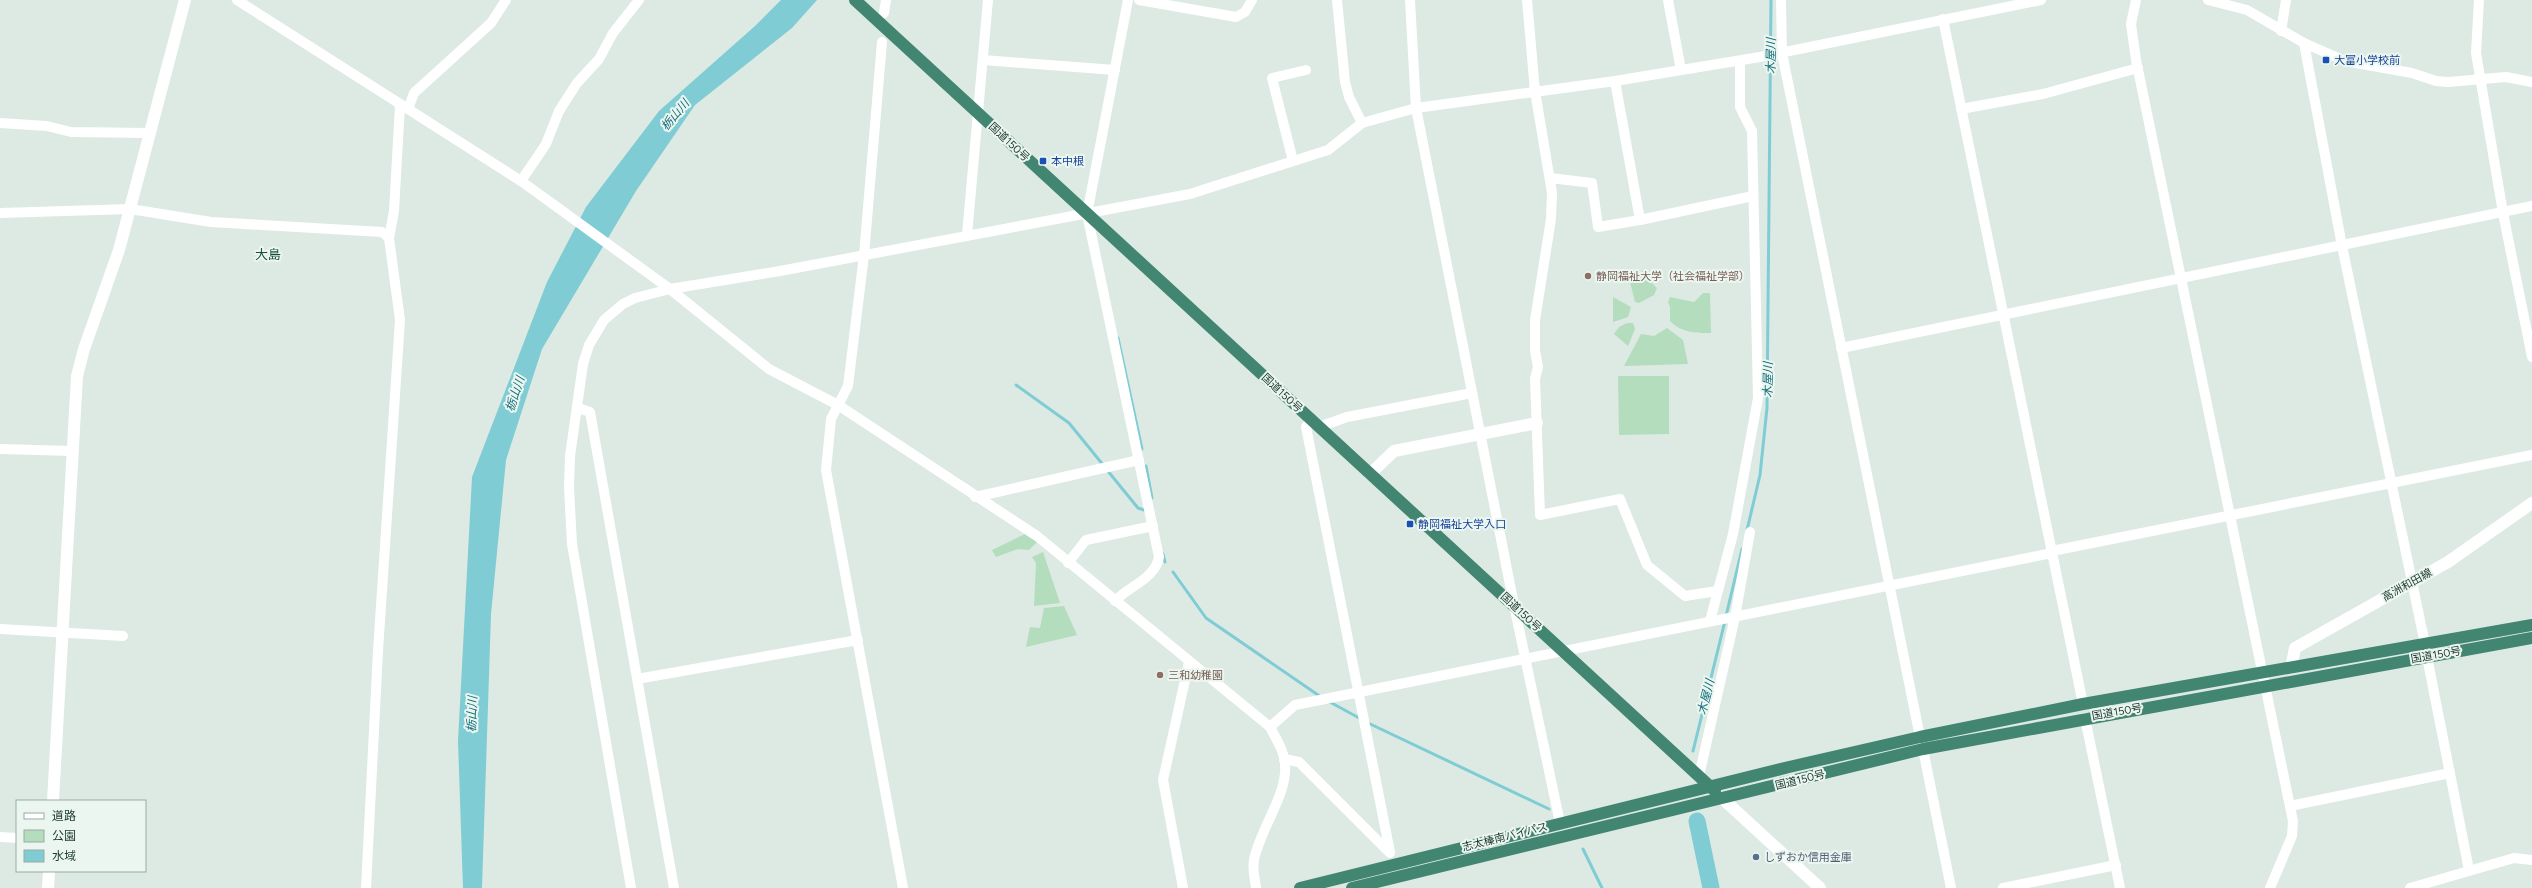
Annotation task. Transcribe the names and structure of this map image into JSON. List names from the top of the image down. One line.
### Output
{"streets":{"highway":["国道150号","志太榛南バイパス"],"street":["高洲和田線"]},"crossings":[["国道150号","高洲和田線"],["国道150号","志太榛南バイパス"]],"districts":["大島"],"water":["木屋川","栃山川"],"places":{"transit":["大富小学校前","本中根","静岡福祉大学入口"],"other":["静岡福祉大学（社会福祉学部）","三和幼稚園","しずおか信用金庫"]},"legend":["道路","公園","水域"]}
